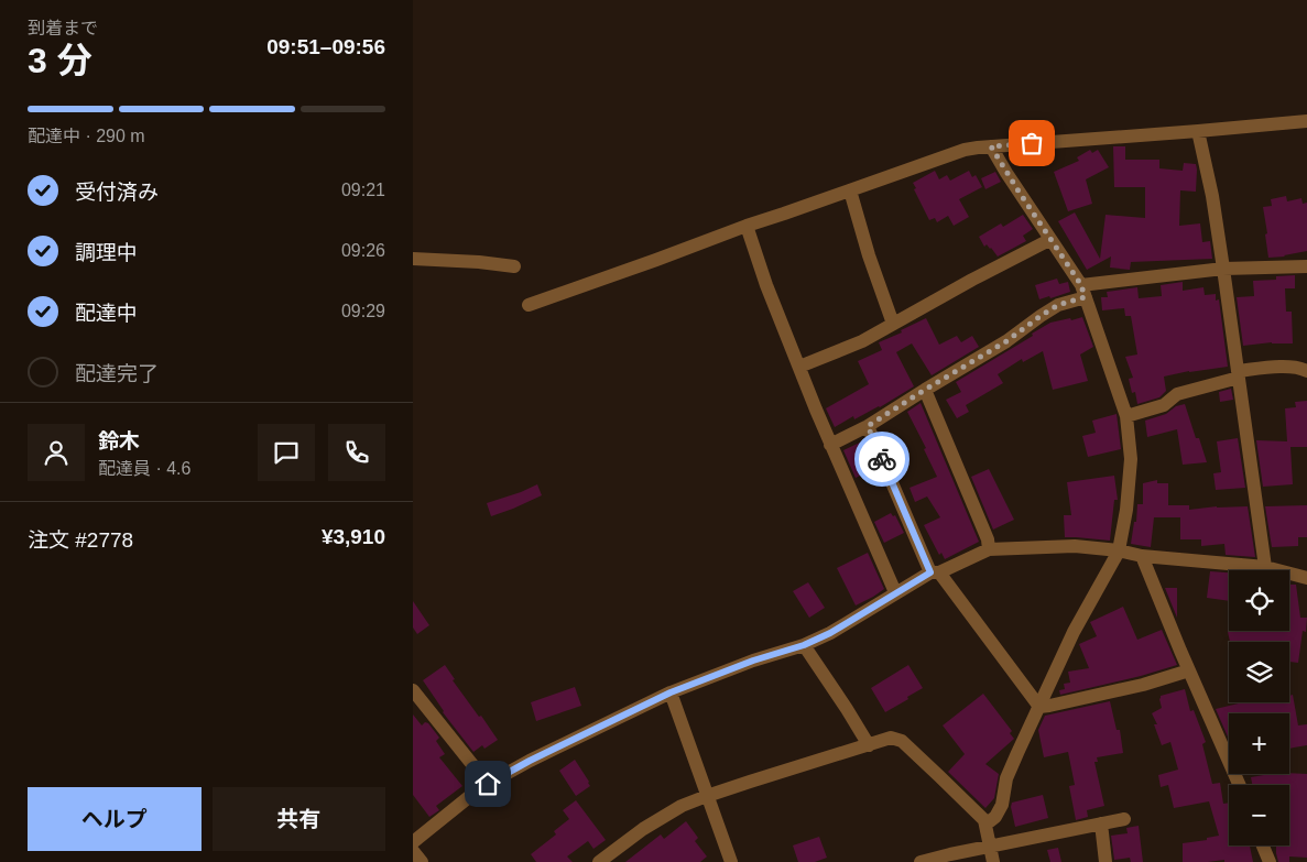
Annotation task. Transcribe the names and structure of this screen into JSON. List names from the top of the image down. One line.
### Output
{"page":{"heading":["3 分","到着まで","09:51–09:56"],"panel":["鈴木","配達員 · 4.6","注文 #2778","¥3,910"],"bar":"配達中 · 290 m","list":[["受付済み","09:21"],["調理中","09:26"],["配達中","09:29"],"配達完了"],"map_buttons":["+","−"],"buttons":["ヘルプ","共有"]}}
